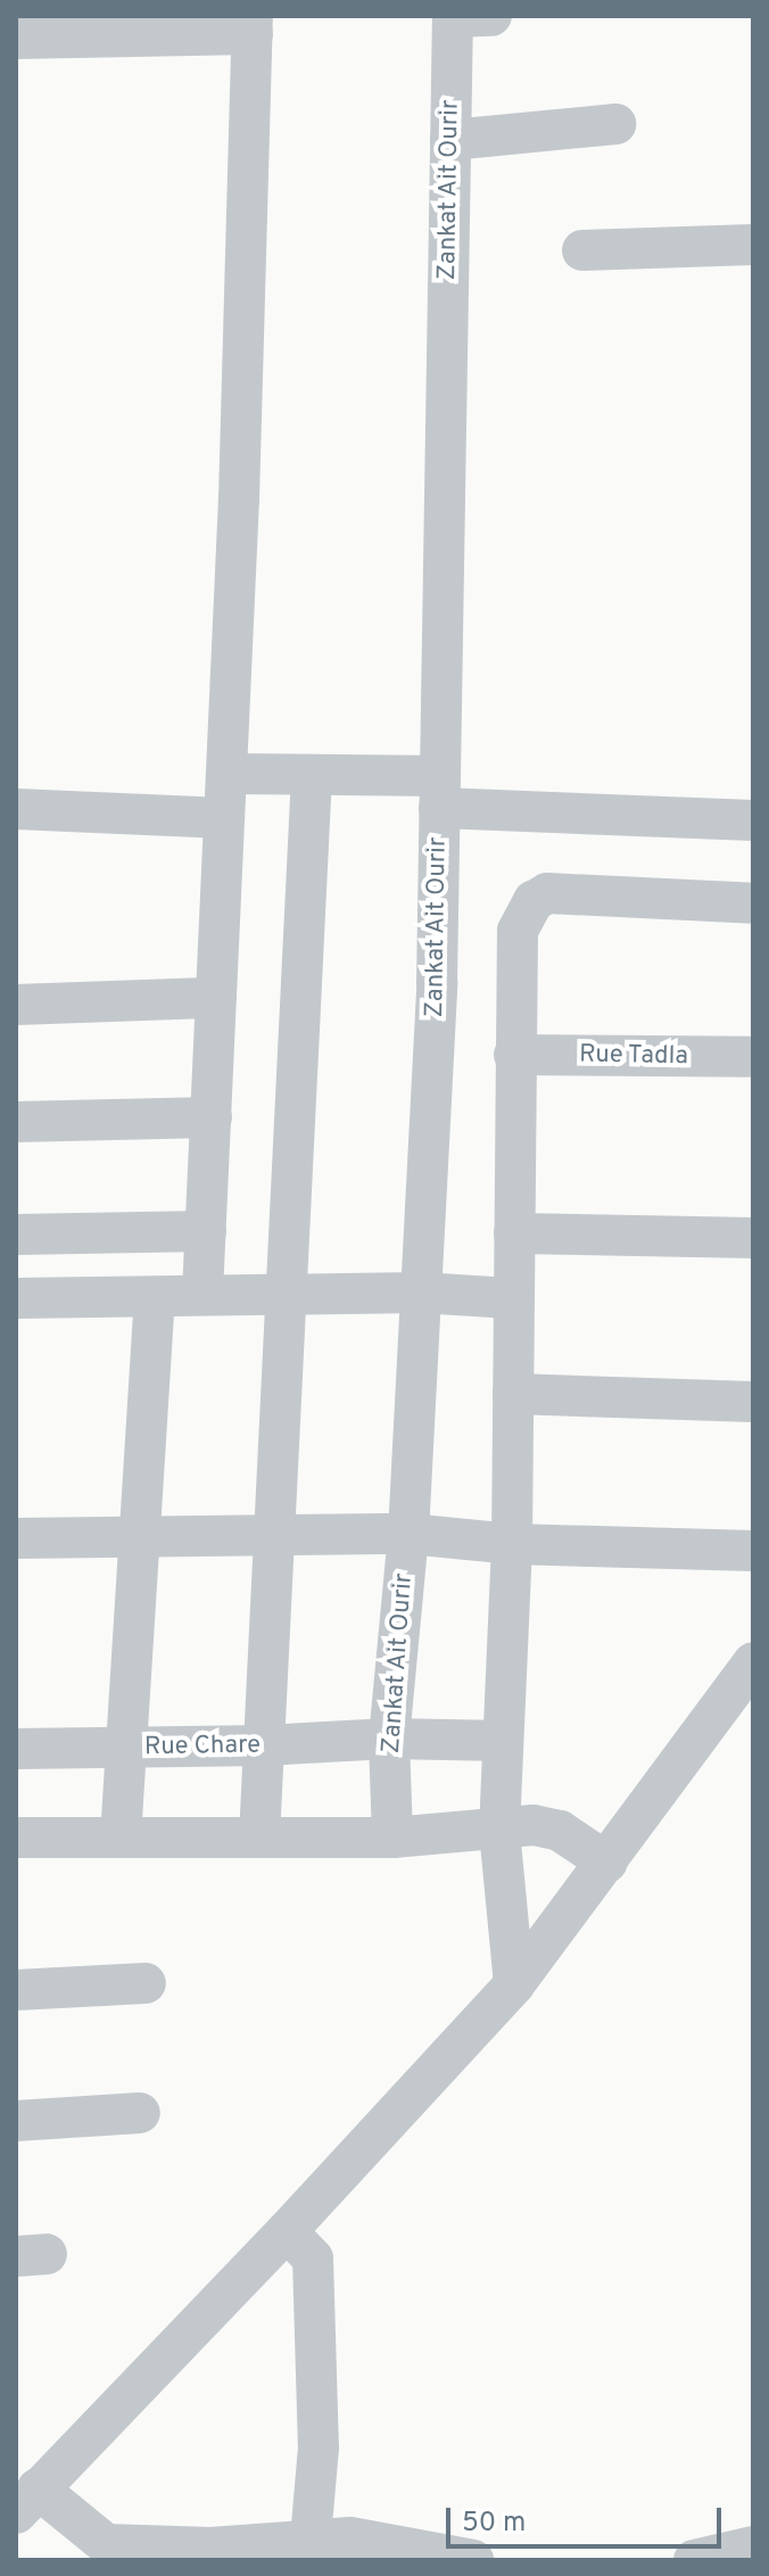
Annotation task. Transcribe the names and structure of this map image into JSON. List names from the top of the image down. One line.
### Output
{"streets":{"street":["Zankat Ait Ourir","Rue Tadla","Rue Chare"]},"crossings":[["Zankat Ait Ourir","Rue Chare"]],"scale_bar":"50 m"}
